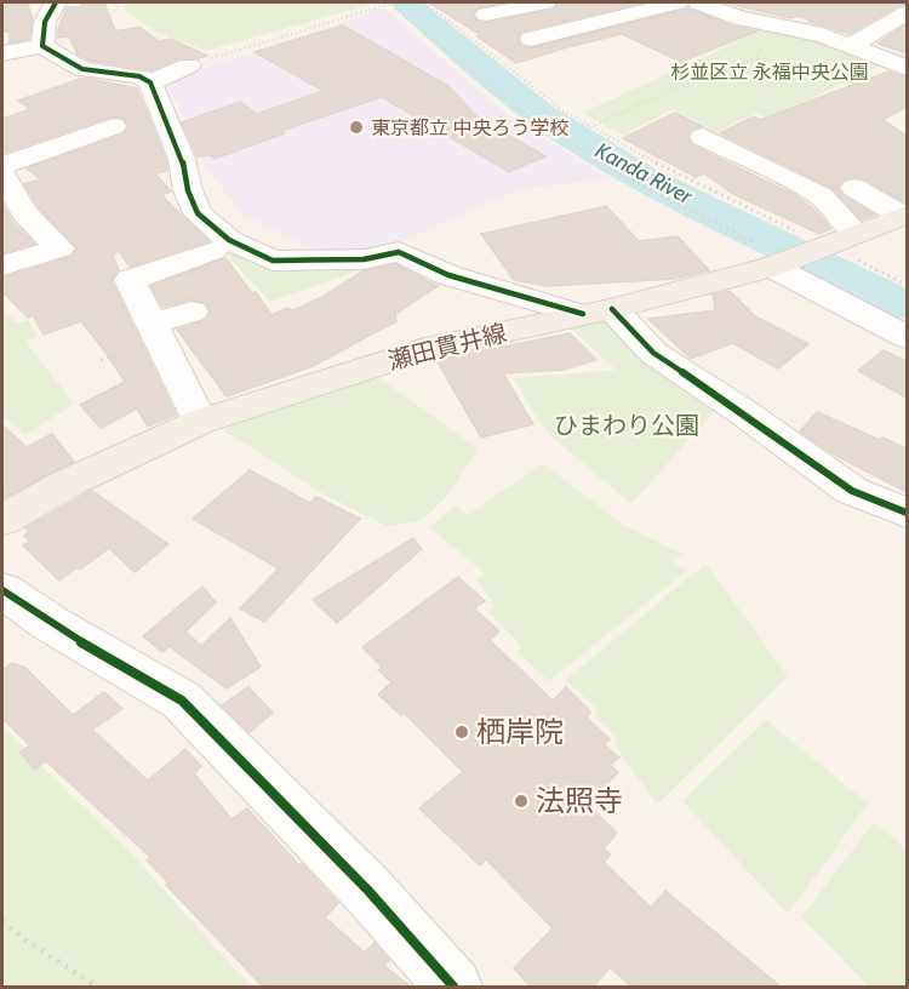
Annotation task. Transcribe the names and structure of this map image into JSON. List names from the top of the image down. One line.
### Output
{"streets":{"main road":["瀬田貫井線"]},"water":["Kanda River"],"parks":["杉並区立 永福中央公園","ひまわり公園"],"places":["東京都立 中央ろう学校","栖岸院","法照寺"]}
